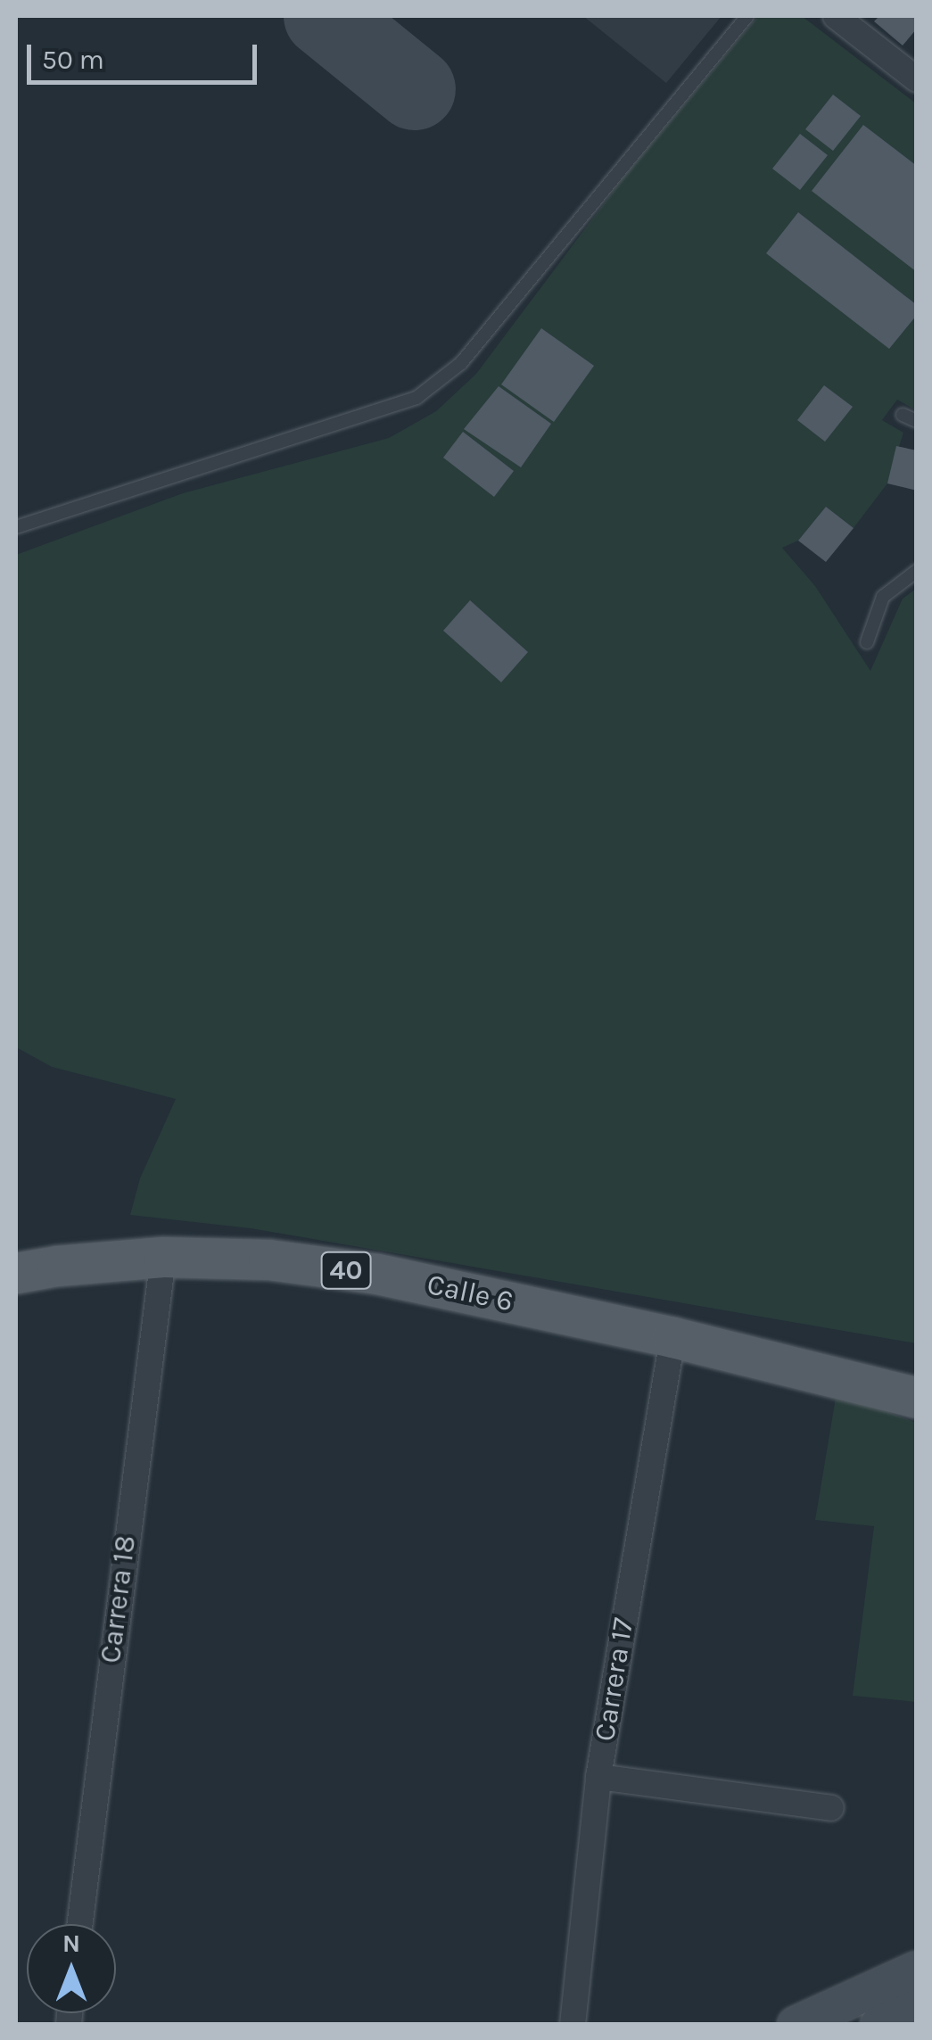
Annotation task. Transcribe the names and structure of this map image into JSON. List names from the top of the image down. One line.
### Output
{"streets":{"main road":["40","Calle 6"],"street":["Carrera 18","Carrera 17"]},"crossings":[["Calle 6","Carrera 18"],["Calle 6","Carrera 17"]],"scale_bar":"50 m","north":"top"}
